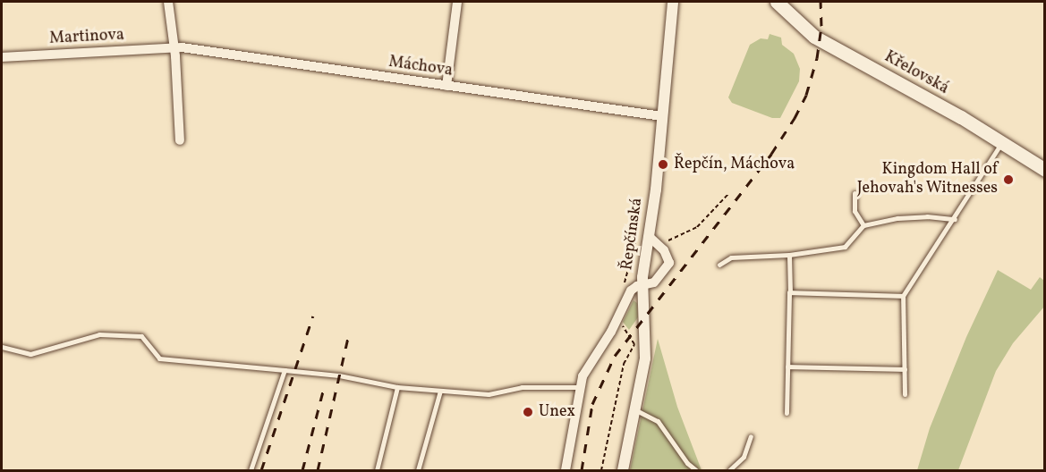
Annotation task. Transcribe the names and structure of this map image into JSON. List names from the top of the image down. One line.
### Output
{"streets":{"main road":["Křelovská"],"street":["Martinova","Máchova","Řepčínská"]},"crossings":[["Martinova","Máchova"],["Máchova","Řepčínská"]],"places":["Řepčín, Máchova","Kingdom Hall of Jehovah's Witnesses","Unex"]}
